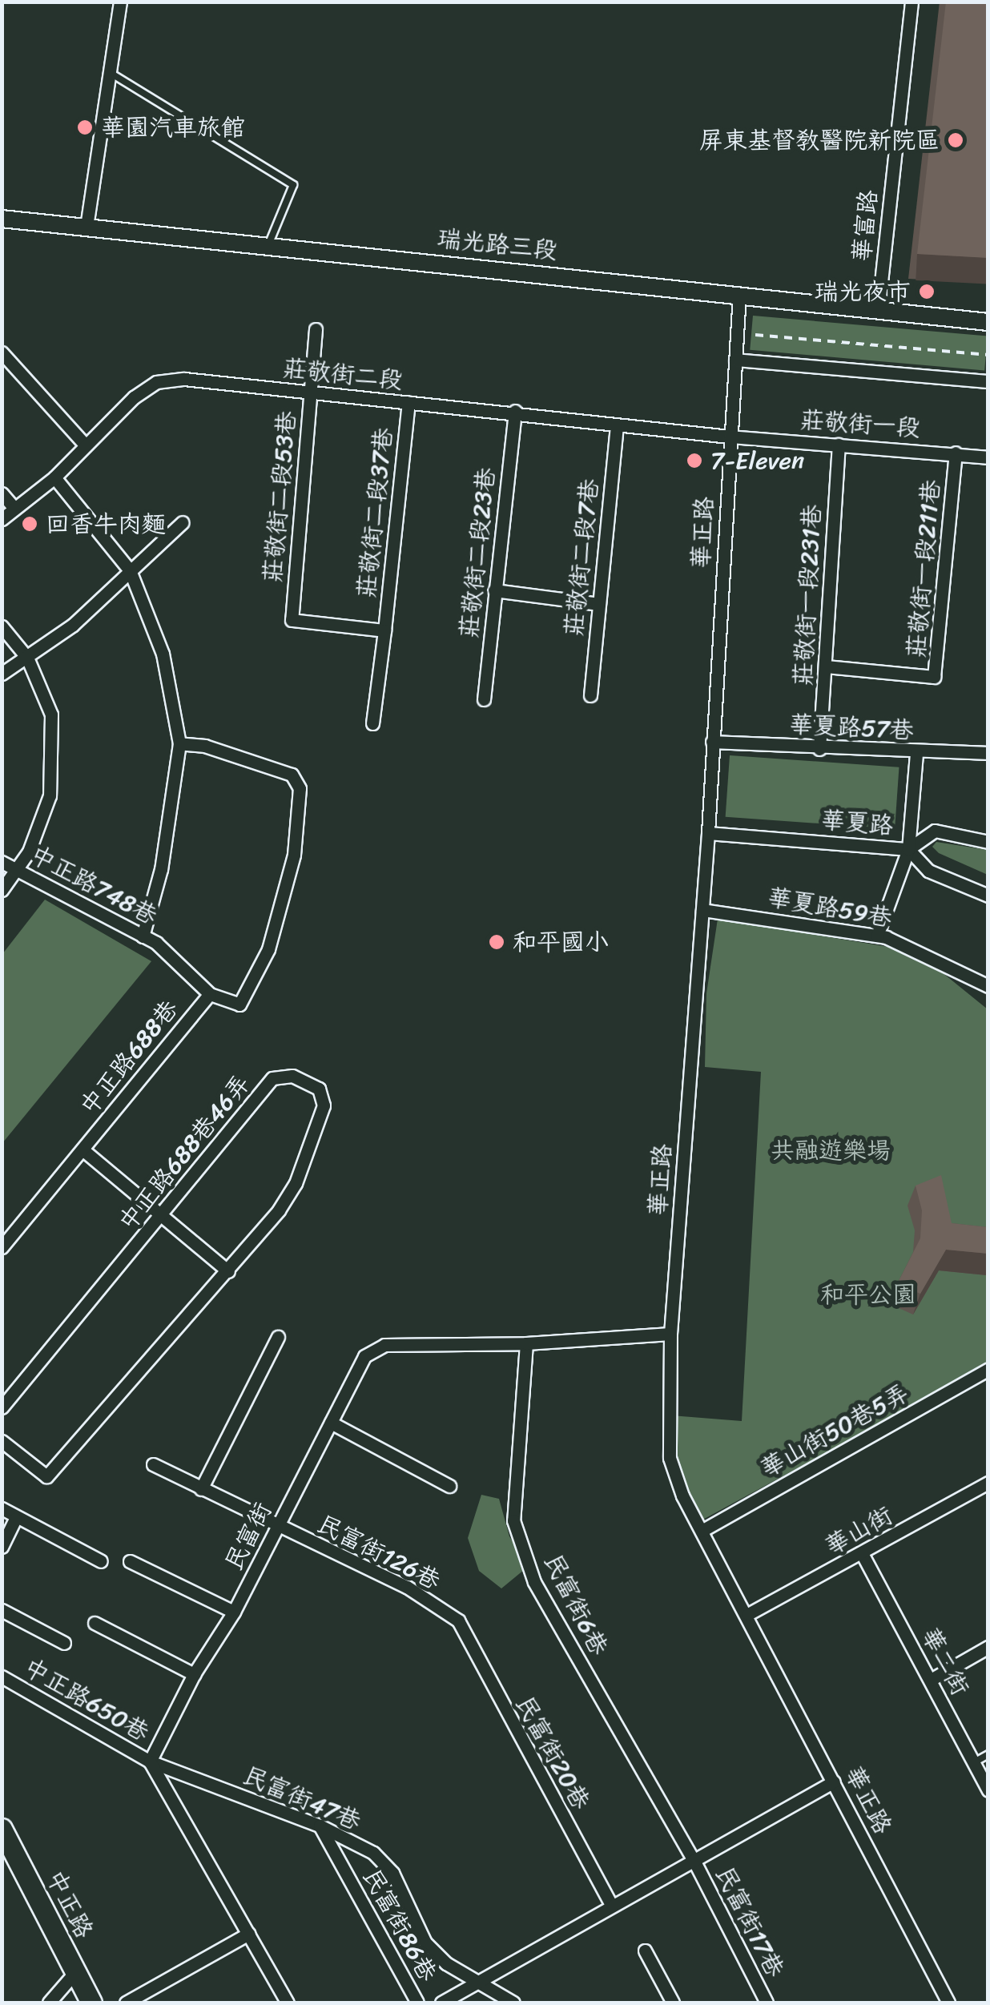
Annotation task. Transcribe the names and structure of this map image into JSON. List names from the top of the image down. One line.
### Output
{"streets":{"main road":["中正路"],"street":["華富路","瑞光路三段","莊敬街二段","莊敬街一段","莊敬街二段53巷","莊敬街二段37巷","華正路","莊敬街二段23巷","莊敬街二段7巷","莊敬街一段211巷","莊敬街一段231巷","華夏路57巷","華夏路","中正路748巷","華夏路59巷","中正路688巷","中正路688巷46弄","華山街50巷5弄","華山街","民富街","民富街126巷","民富街6巷","華二街","中正路650巷","民富街20巷","民富街47巷","民富街17巷","民富街86巷"]},"crossings":[["華富路","瑞光路三段"],["瑞光路三段","華正路"],["莊敬街二段","莊敬街一段"],["莊敬街二段","莊敬街二段53巷"],["莊敬街二段","莊敬街二段37巷"],["莊敬街二段","華正路"],["莊敬街二段","莊敬街二段23巷"],["莊敬街二段","莊敬街二段7巷"],["莊敬街一段","華正路"],["莊敬街一段","莊敬街一段211巷"],["莊敬街一段","莊敬街一段231巷"],["莊敬街二段53巷","莊敬街二段37巷"],["華正路","華夏路57巷"],["華正路","華夏路"],["華正路","華夏路59巷"],["華正路","華山街50巷5弄"],["華正路","華山街"],["華正路","民富街"],["莊敬街一段211巷","莊敬街一段231巷"],["莊敬街一段231巷","華夏路57巷"],["中正路748巷","中正路688巷"],["中正路688巷","中正路688巷46弄"],["華山街","華二街"],["民富街","民富街126巷"],["民富街","民富街6巷"],["民富街","中正路650巷"],["民富街","民富街47巷"],["民富街126巷","民富街20巷"],["民富街6巷","民富街17巷"],["中正路650巷","民富街47巷"],["民富街47巷","民富街86巷"]],"parks":["共融遊樂場","和平公園"],"places":["華園汽車旅館","屏東基督教醫院新院區","瑞光夜市","7-Eleven","回香牛肉麵","和平國小"]}
